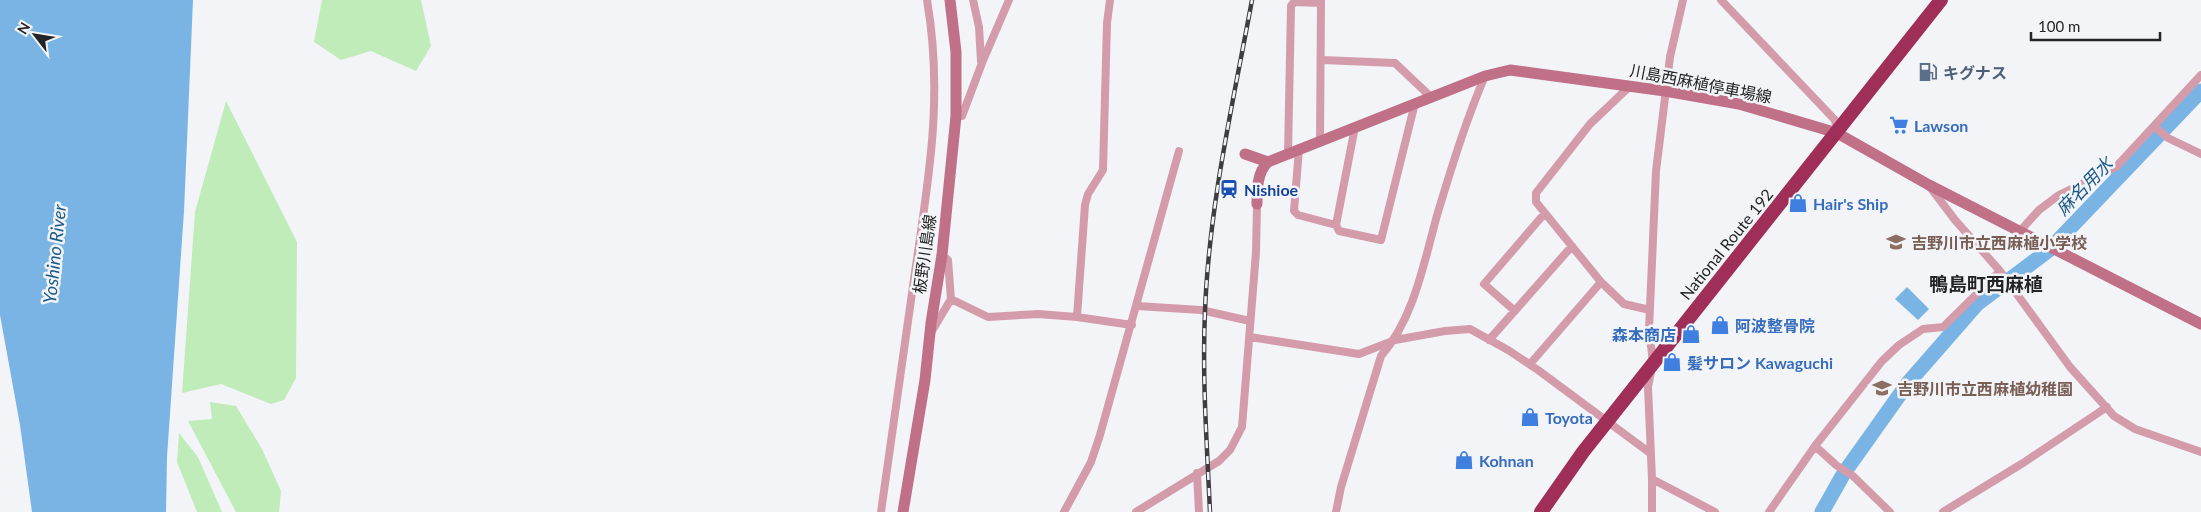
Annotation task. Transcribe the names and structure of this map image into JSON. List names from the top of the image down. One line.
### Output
{"streets":{"highway":["National Route 192"],"main road":["川島西麻植停車場線","板野川島線"]},"crossings":[["川島西麻植停車場線","National Route 192"]],"districts":["鴨島町西麻植"],"water":["麻名用水","Yoshino River"],"places":{"fuel station":["キグナス"],"supermarket":["Lawson"],"station":["Nishioe"],"shop":["Hair's Ship","阿波整骨院","森本商店","髪サロン Kawaguchi","Toyota","Kohnan"],"school or university":["吉野川市立西麻植小学校","吉野川市立西麻植幼稚園"]},"scale_bar":"100 m","north":"top left"}
